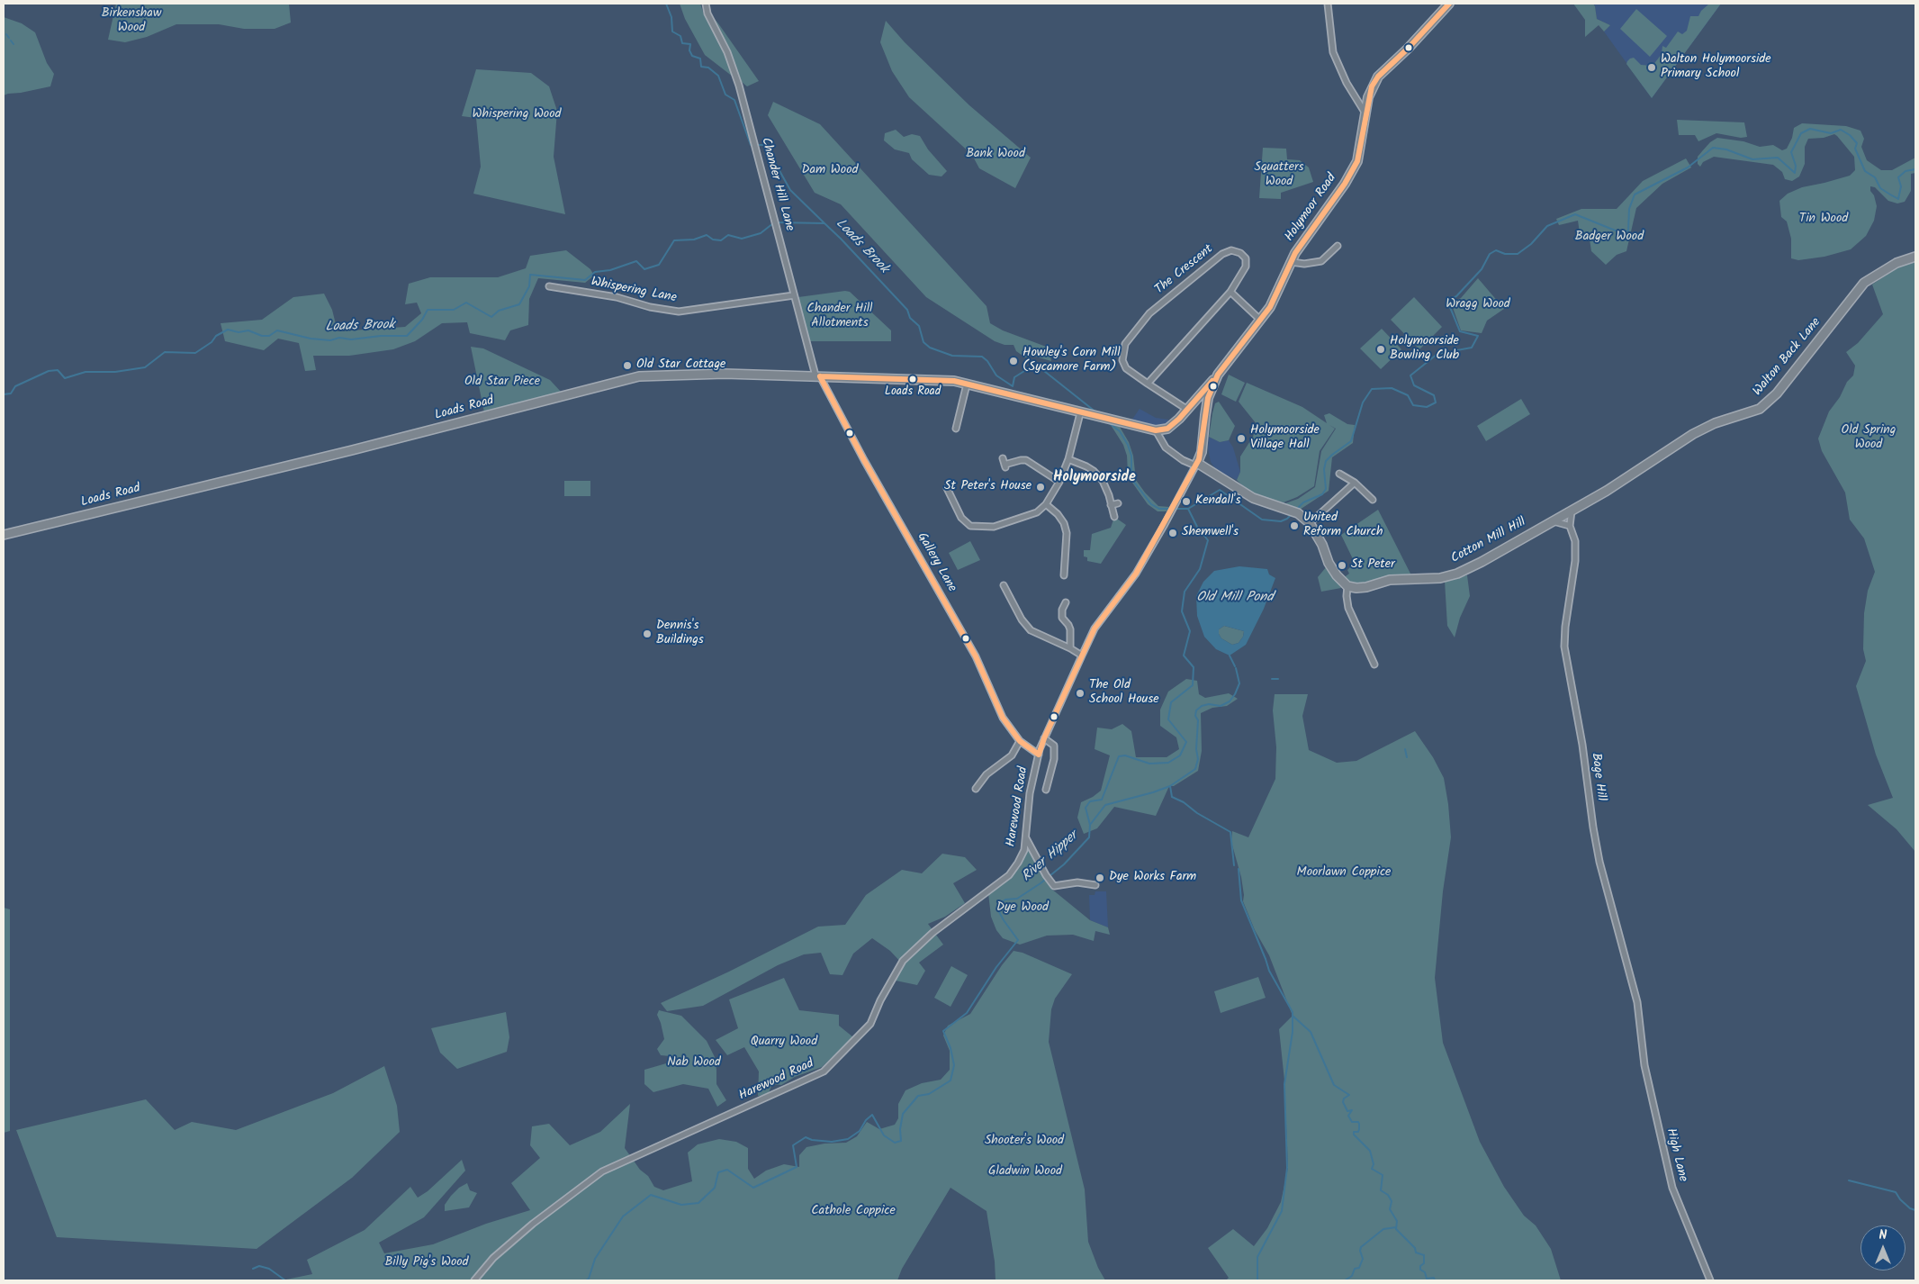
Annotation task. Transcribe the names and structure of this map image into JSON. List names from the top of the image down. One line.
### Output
{"streets":{"street":["Chander Hill Lane","Holymoor Road","The Crescent","Whispering Lane","Walton Back Lane","Loads Road","Cotton Mill Hill","Gallery Lane","Bage Hill","Harewood Road","High Lane"]},"crossings":[["Chander Hill Lane","Whispering Lane"],["Chander Hill Lane","Loads Road"],["Chander Hill Lane","Gallery Lane"],["Holymoor Road","Harewood Road"],["Walton Back Lane","Cotton Mill Hill"],["Walton Back Lane","Bage Hill"],["Loads Road","Gallery Lane"],["Cotton Mill Hill","Bage Hill"],["Gallery Lane","Harewood Road"],["Bage Hill","High Lane"]],"districts":["Holymoorside"],"water":["Loads Brook","Old Mill Pond","River Hipper"],"parks":["Birkenshaw Wood","Whispering Wood","Bank Wood","Squatters Wood","Dam Wood","Tin Wood","Badger Wood","Wragg Wood","Chander Hill Allotments","Old Star Piece","Old Spring Wood","Moorlawn Coppice","Dye Wood","Quarry Wood","Nab Wood","Shooter's Wood","Gladwin Wood","Cathole Coppice","Billy Pig's Wood"],"places":["Walton Holymoorside Primary School","Holymoorside Bowling Club","Howley's Corn Mill (Sycamore Farm)","Old Star Cottage","Loads Road","Holymoorside Village Hall","St Peter's House","Kendall's","United Reform Church","Shemwell's","St Peter","Dennis's Buildings","The Old School House","Dye Works Farm"],"north":"top"}
